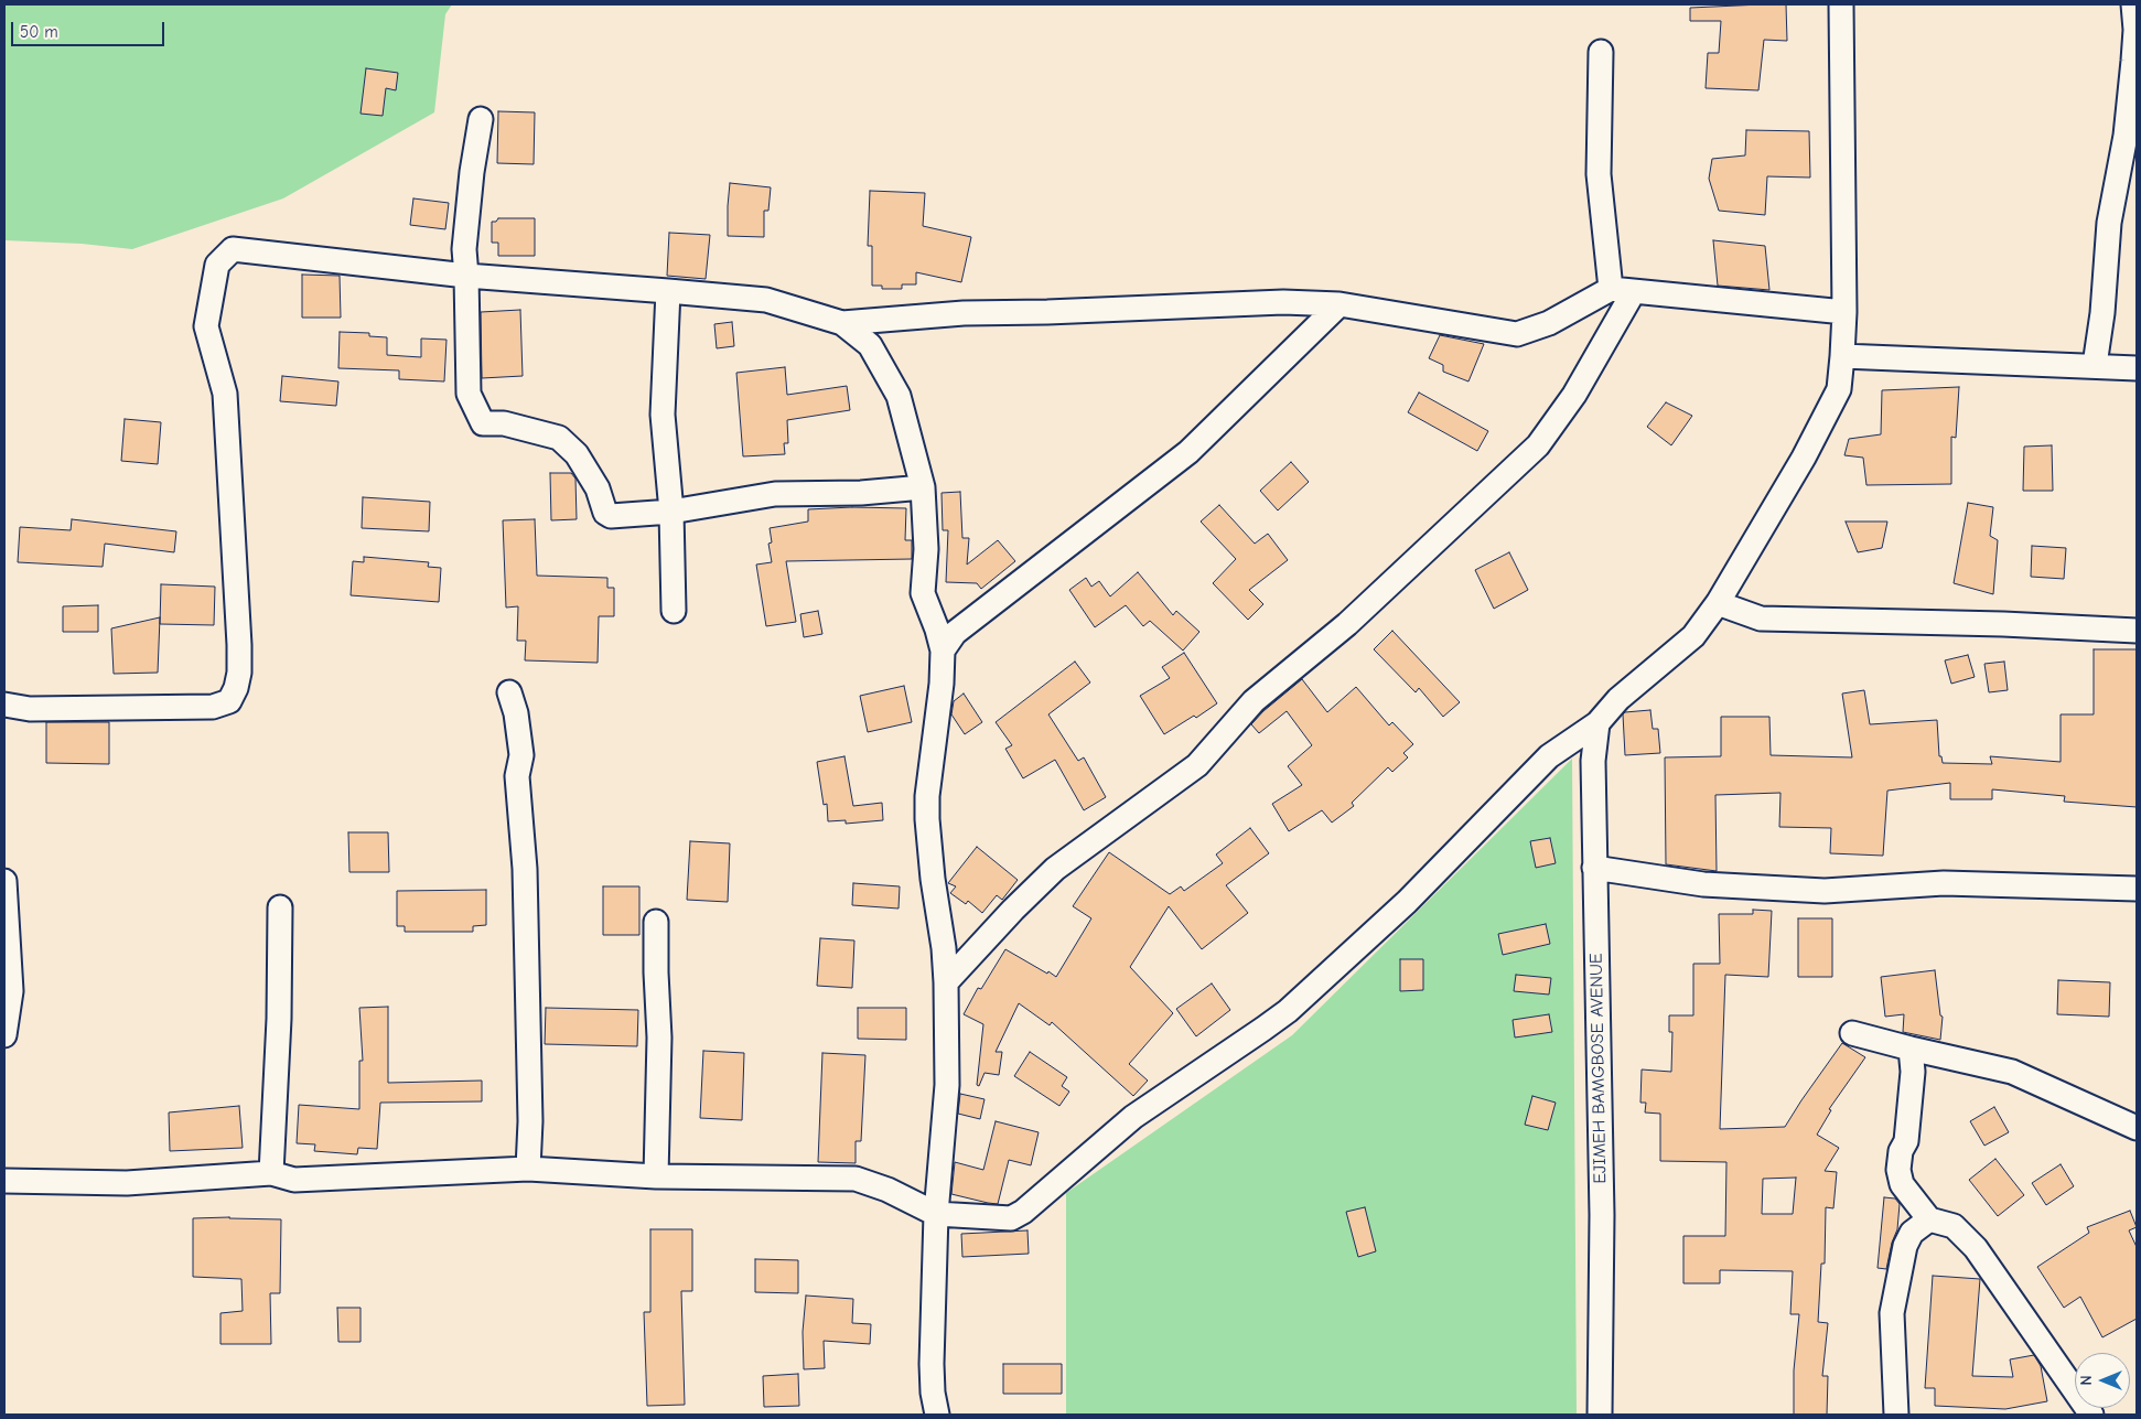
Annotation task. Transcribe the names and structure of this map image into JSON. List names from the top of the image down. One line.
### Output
{"streets":{"street":["EJIMEH BAMGBOSE AVENUE"]},"scale_bar":"50 m","north":"left"}
